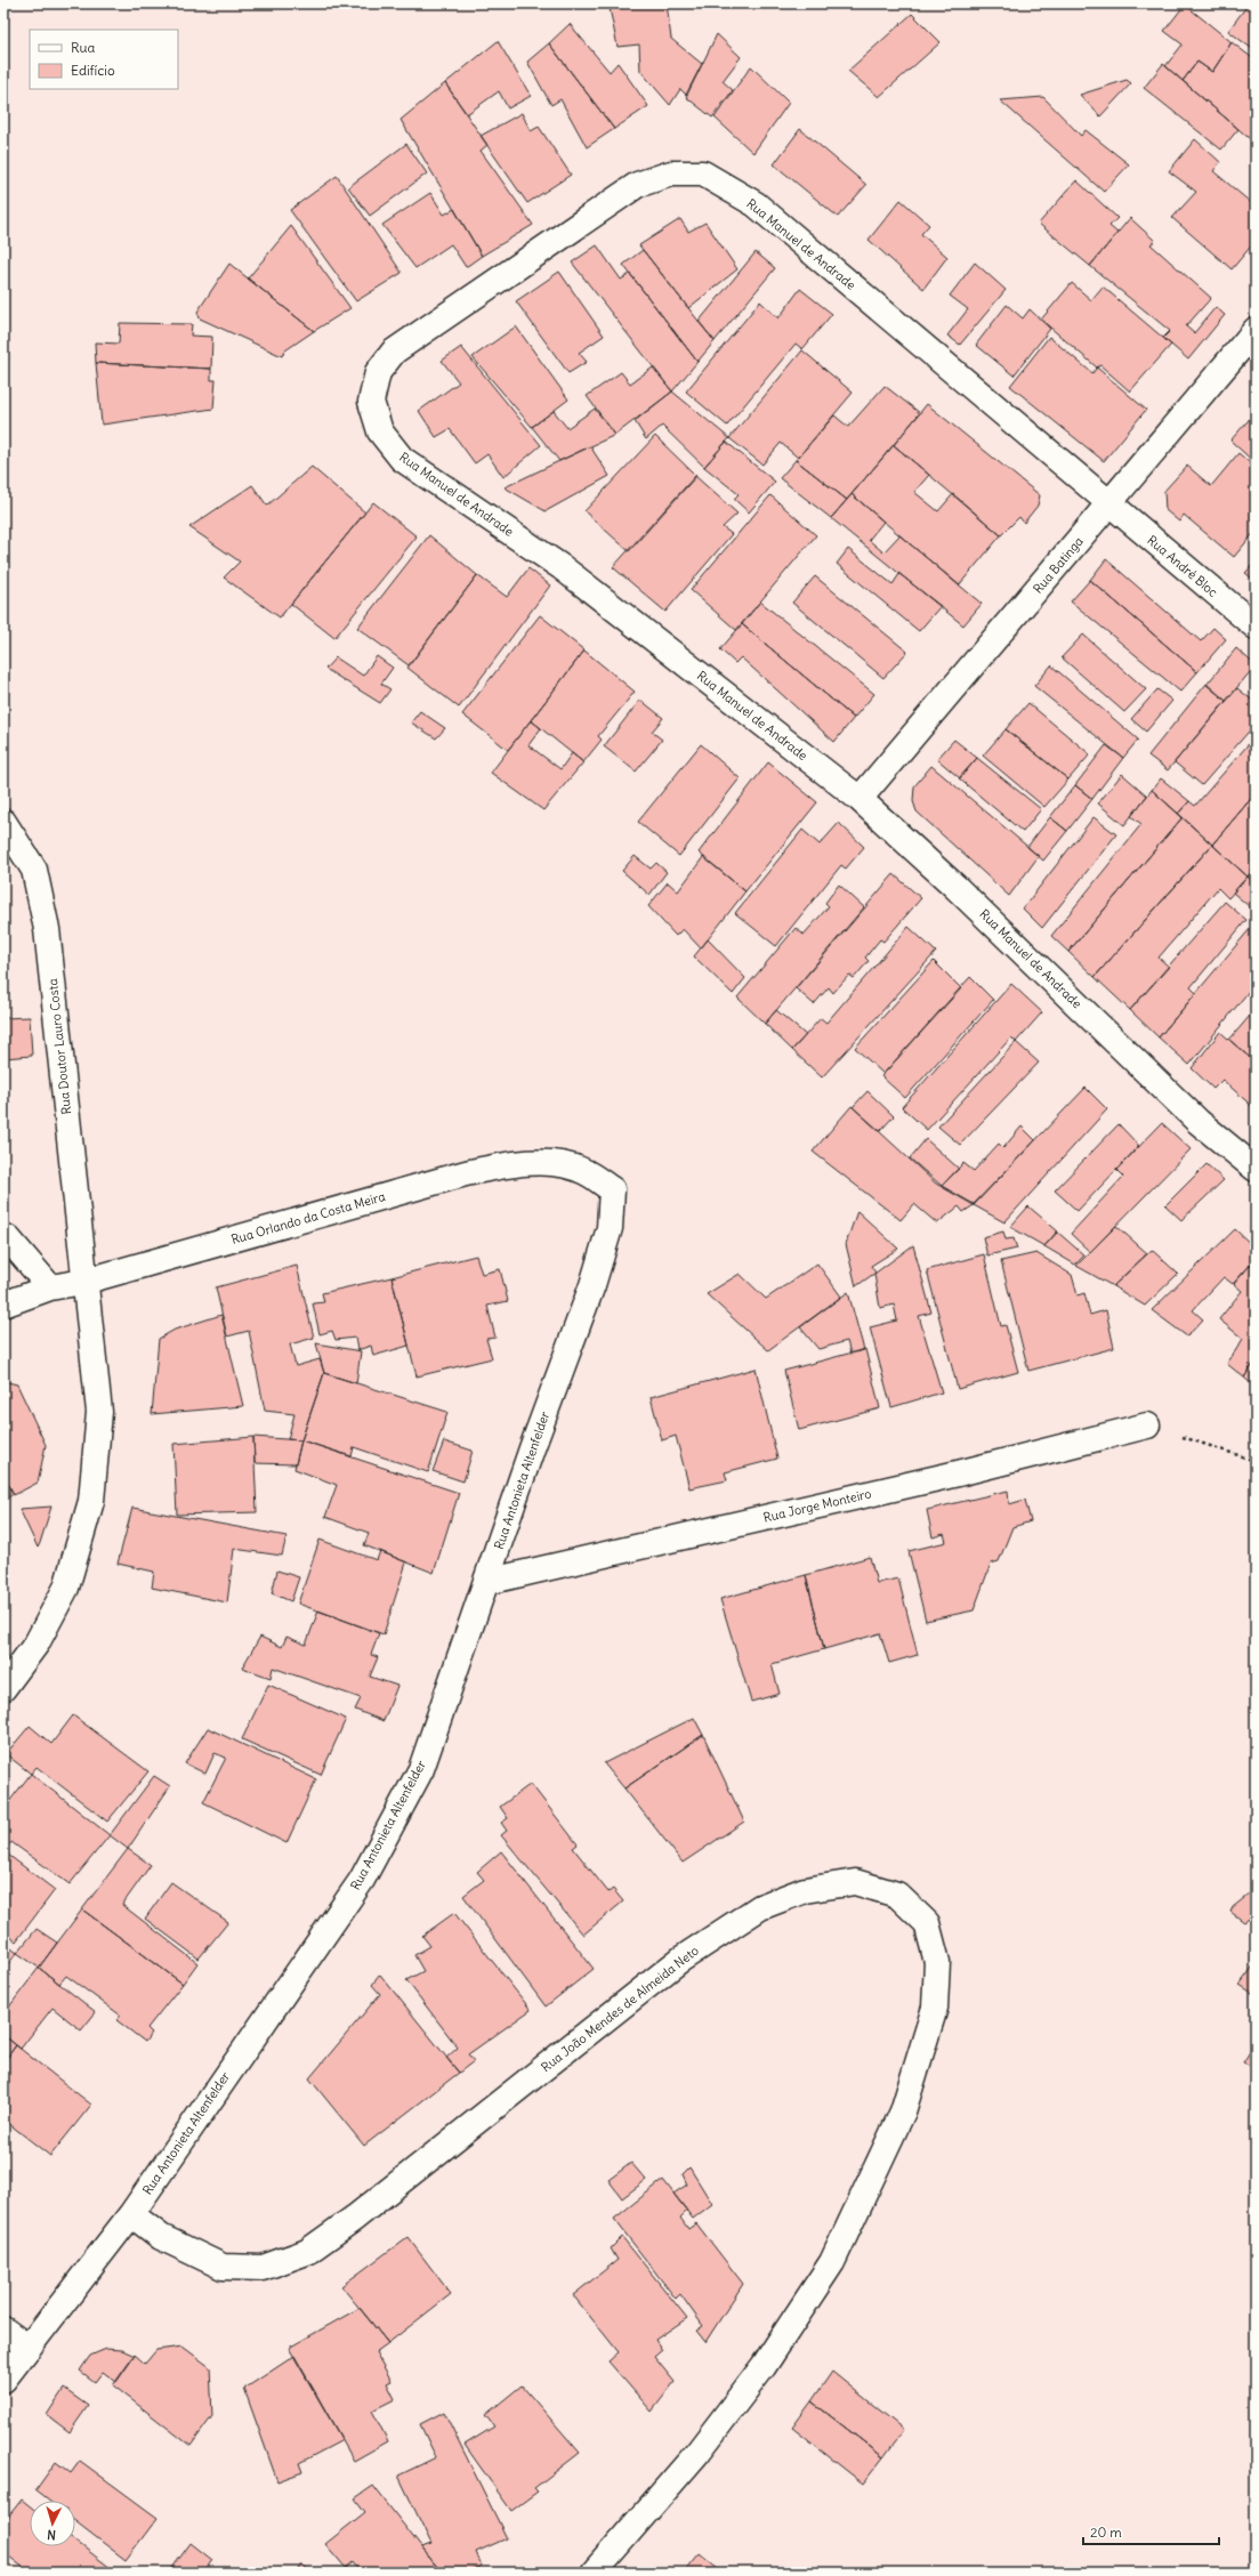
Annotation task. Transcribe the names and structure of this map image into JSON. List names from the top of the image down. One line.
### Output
{"streets":{"street":["Rua Manuel de Andrade","Rua Batinga","Rua André Bloc","Rua Doutor Lauro Costa","Rua Orlando da Costa Meira","Rua Antonieta Altenfelder","Rua Jorge Monteiro","Rua João Mendes de Almeida Neto"]},"crossings":[["Rua Manuel de Andrade","Rua Batinga"],["Rua Manuel de Andrade","Rua André Bloc"],["Rua Batinga","Rua André Bloc"],["Rua Doutor Lauro Costa","Rua Orlando da Costa Meira"],["Rua Orlando da Costa Meira","Rua Antonieta Altenfelder"],["Rua Antonieta Altenfelder","Rua Jorge Monteiro"],["Rua Antonieta Altenfelder","Rua João Mendes de Almeida Neto"]],"legend":["Rua","Edifício"],"scale_bar":"20 m","north":"bottom"}
